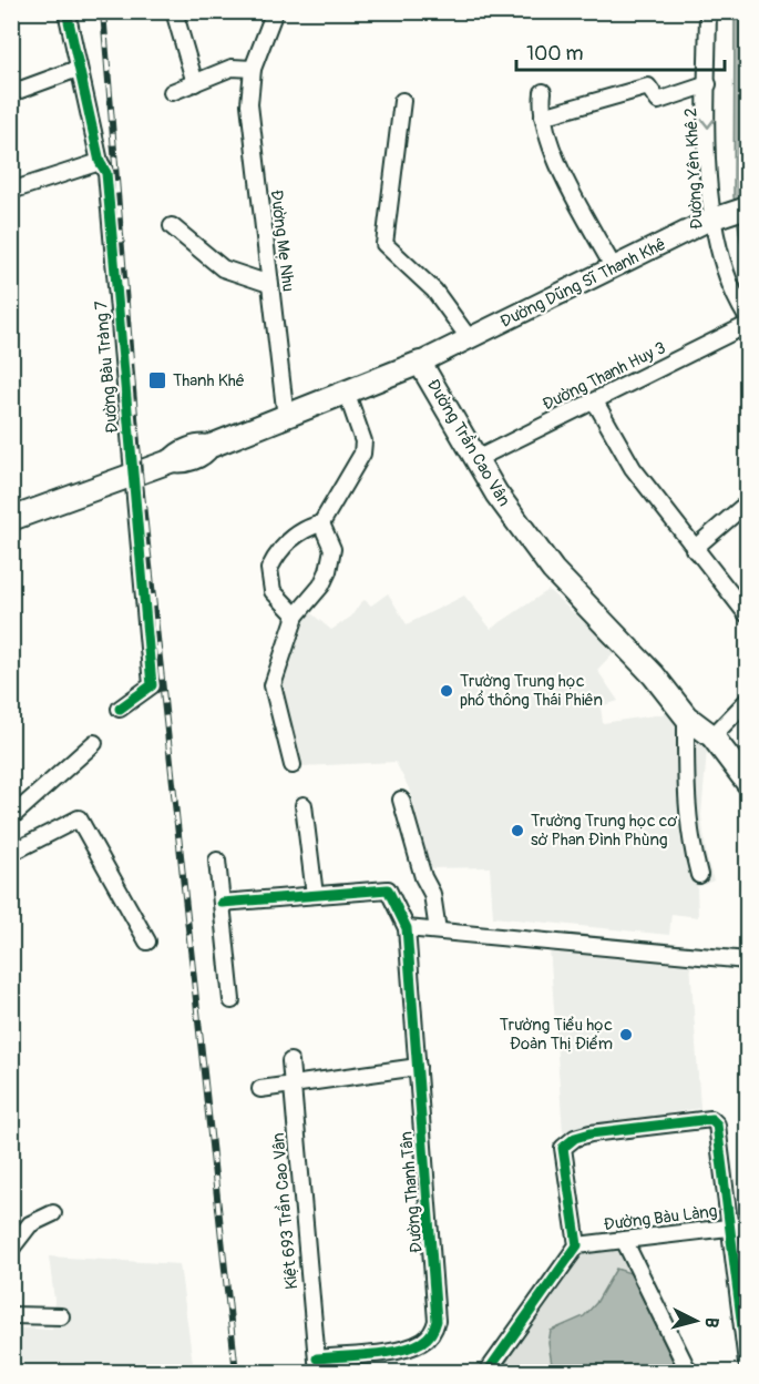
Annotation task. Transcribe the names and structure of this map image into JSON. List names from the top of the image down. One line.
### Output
{"streets":{"main road":["Đường Trần Cao Vân"],"street":["Đường Yên Khê 2","Đường Mẹ Nhu","Đường Dũng Sĩ Thanh Khê","Đường Bàu Trảng 7","Đường Thanh Huy 3","Đường Thanh Tân","Kiệt 693 Trần Cao Vân","Đường Bàu Làng"]},"crossings":[["Đường Yên Khê 2","Đường Dũng Sĩ Thanh Khê"],["Đường Mẹ Nhu","Đường Trần Cao Vân"],["Đường Dũng Sĩ Thanh Khê","Đường Trần Cao Vân"],["Đường Bàu Trảng 7","Đường Trần Cao Vân"],["Đường Thanh Huy 3","Đường Trần Cao Vân"],["Đường Thanh Tân","Kiệt 693 Trần Cao Vân"]],"one_way":["Đường Yên Khê 2"],"places":{"transit":["Thanh Khê"],"other":["Trường Trung học phổ thông Thái Phiên","Trường Trung học cơ sở Phan Đình Phùng","Trường Tiểu học Đoàn Thị Điểm"]},"scale_bar":"100 m","north":"right"}
